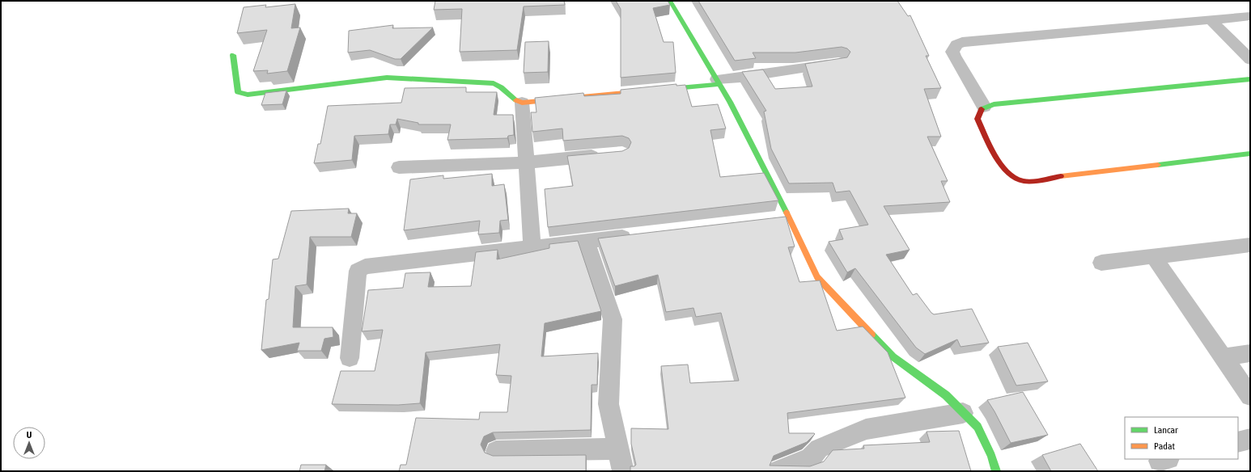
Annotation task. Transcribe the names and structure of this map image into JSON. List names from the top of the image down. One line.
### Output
{"legend":["Lancar","Padat"],"north":"top"}
